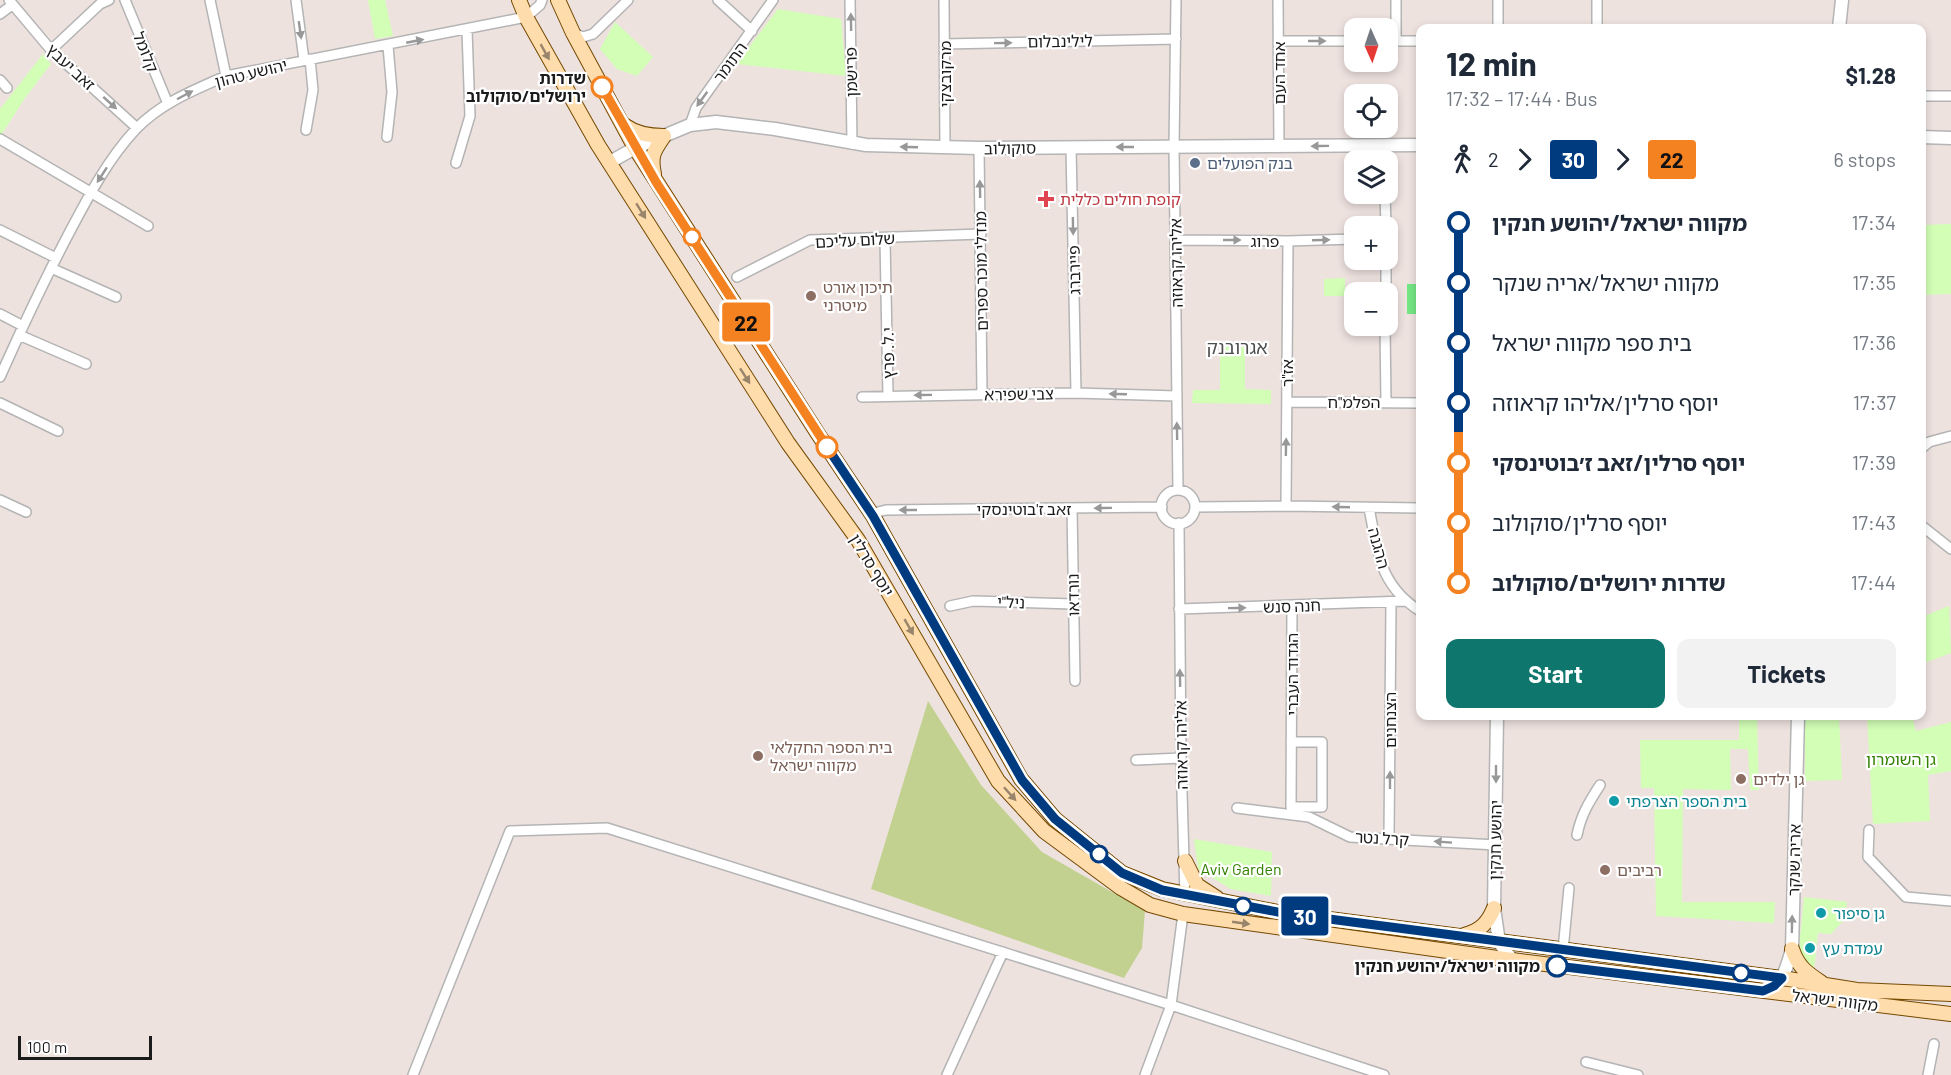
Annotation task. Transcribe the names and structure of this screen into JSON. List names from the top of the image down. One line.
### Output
{"streets":{"main road":["יוסף סרלין","מקווה ישראל"],"street":["לילינבלום","קלומל","התומר","זאב יעבץ","פרישמן","יהושע טהון","אחד העם","מרקובצקי","סוקולוב","שלום עליכם","פרוג","אליהו קראוזה","פיירברג","מנדלי מוכר ספרים","י.ל. פרץ","אז\"ר","צבי שפירא","הפלמ\"ח","זאב ז'בוטינסקי","ההגנה","נורדאו","ניל\"י","חנה סנש","הגדוד העברי","הצנחנים","קרל נטר","יהושע חנקין","אריה שנקר"]},"crossings":[["לילינבלום","מרקובצקי"],["לילינבלום","אליהו קראוזה"],["קלומל","יהושע טהון"],["התומר","סוקולוב"],["זאב יעבץ","יהושע טהון"],["פרישמן","סוקולוב"],["יהושע טהון","יוסף סרלין"],["אחד העם","סוקולוב"],["מרקובצקי","סוקולוב"],["סוקולוב","אליהו קראוזה"],["סוקולוב","פיירברג"],["סוקולוב","מנדלי מוכר ספרים"],["סוקולוב","יוסף סרלין"],["שלום עליכם","מנדלי מוכר ספרים"],["שלום עליכם","י.ל. פרץ"],["פרוג","אליהו קראוזה"],["פרוג","אז\"ר"],["אליהו קראוזה","צבי שפירא"],["אליהו קראוזה","זאב ז'בוטינסקי"],["אליהו קראוזה","יוסף סרלין"],["אליהו קראוזה","חנה סנש"],["אליהו קראוזה","מקווה ישראל"],["פיירברג","צבי שפירא"],["מנדלי מוכר ספרים","צבי שפירא"],["י.ל. פרץ","צבי שפירא"],["אז\"ר","הפלמ\"ח"],["זאב ז'בוטינסקי","יוסף סרלין"],["זאב ז'בוטינסקי","נורדאו"],["ההגנה","חנה סנש"],["יוסף סרלין","מקווה ישראל"],["נורדאו","ניל\"י"],["חנה סנש","הגדוד העברי"],["חנה סנש","הצנחנים"],["הצנחנים","קרל נטר"],["קרל נטר","יהושע חנקין"],["יהושע חנקין","מקווה ישראל"],["אריה שנקר","מקווה ישראל"]],"one_way":["לילינבלום","התומר","זאב יעבץ","פרישמן","סוקולוב","פרוג","פיירברג","אז\"ר","צבי שפירא","זאב ז'בוטינסקי","חנה סנש","הצנחנים","קרל נטר","אריה שנקר"],"districts":["אגרובנק"],"parks":["גן השומרון","Aviv Garden"],"places":{"other":["שדרות ירושלים/סוקולוב","בנק הפועלים","תיכון אורט מיטרני","בית הספר החקלאי מקווה ישראל","גן ילדים","בית הספר הצרפתי","רביבים","גן סיפור","עמדת עץ","מקווה ישראל/יהושע חנקין"],"health":["קופת חולים כללית"]},"lines":["bus line 22","bus line 30"],"scale_bar":"100 m","north":"bottom","page":{"on_map":["30","22"],"map_buttons":["+","−"],"heading":["12 min","17:32 – 17:44 · Bus","$1.28"],"legs":["2","30","22","6 stops"],"list":[{"name":"מקווה ישראל/יהושע חנקין","value":"17:34"},{"name":"מקווה ישראל/אריה שנקר","value":"17:35"},{"name":"בית ספר מקווה ישראל","value":"17:36"},{"name":"יוסף סרלין/אליהו קראוזה","value":"17:37"},{"name":"יוסף סרלין/זאב ז׳בוטינסקי","value":"17:39"},{"name":"יוסף סרלין/סוקולוב","value":"17:43"},{"name":"שדרות ירושלים/סוקולוב","value":"17:44"}],"buttons":["Start","Tickets"],"scale":"100 m"}}
